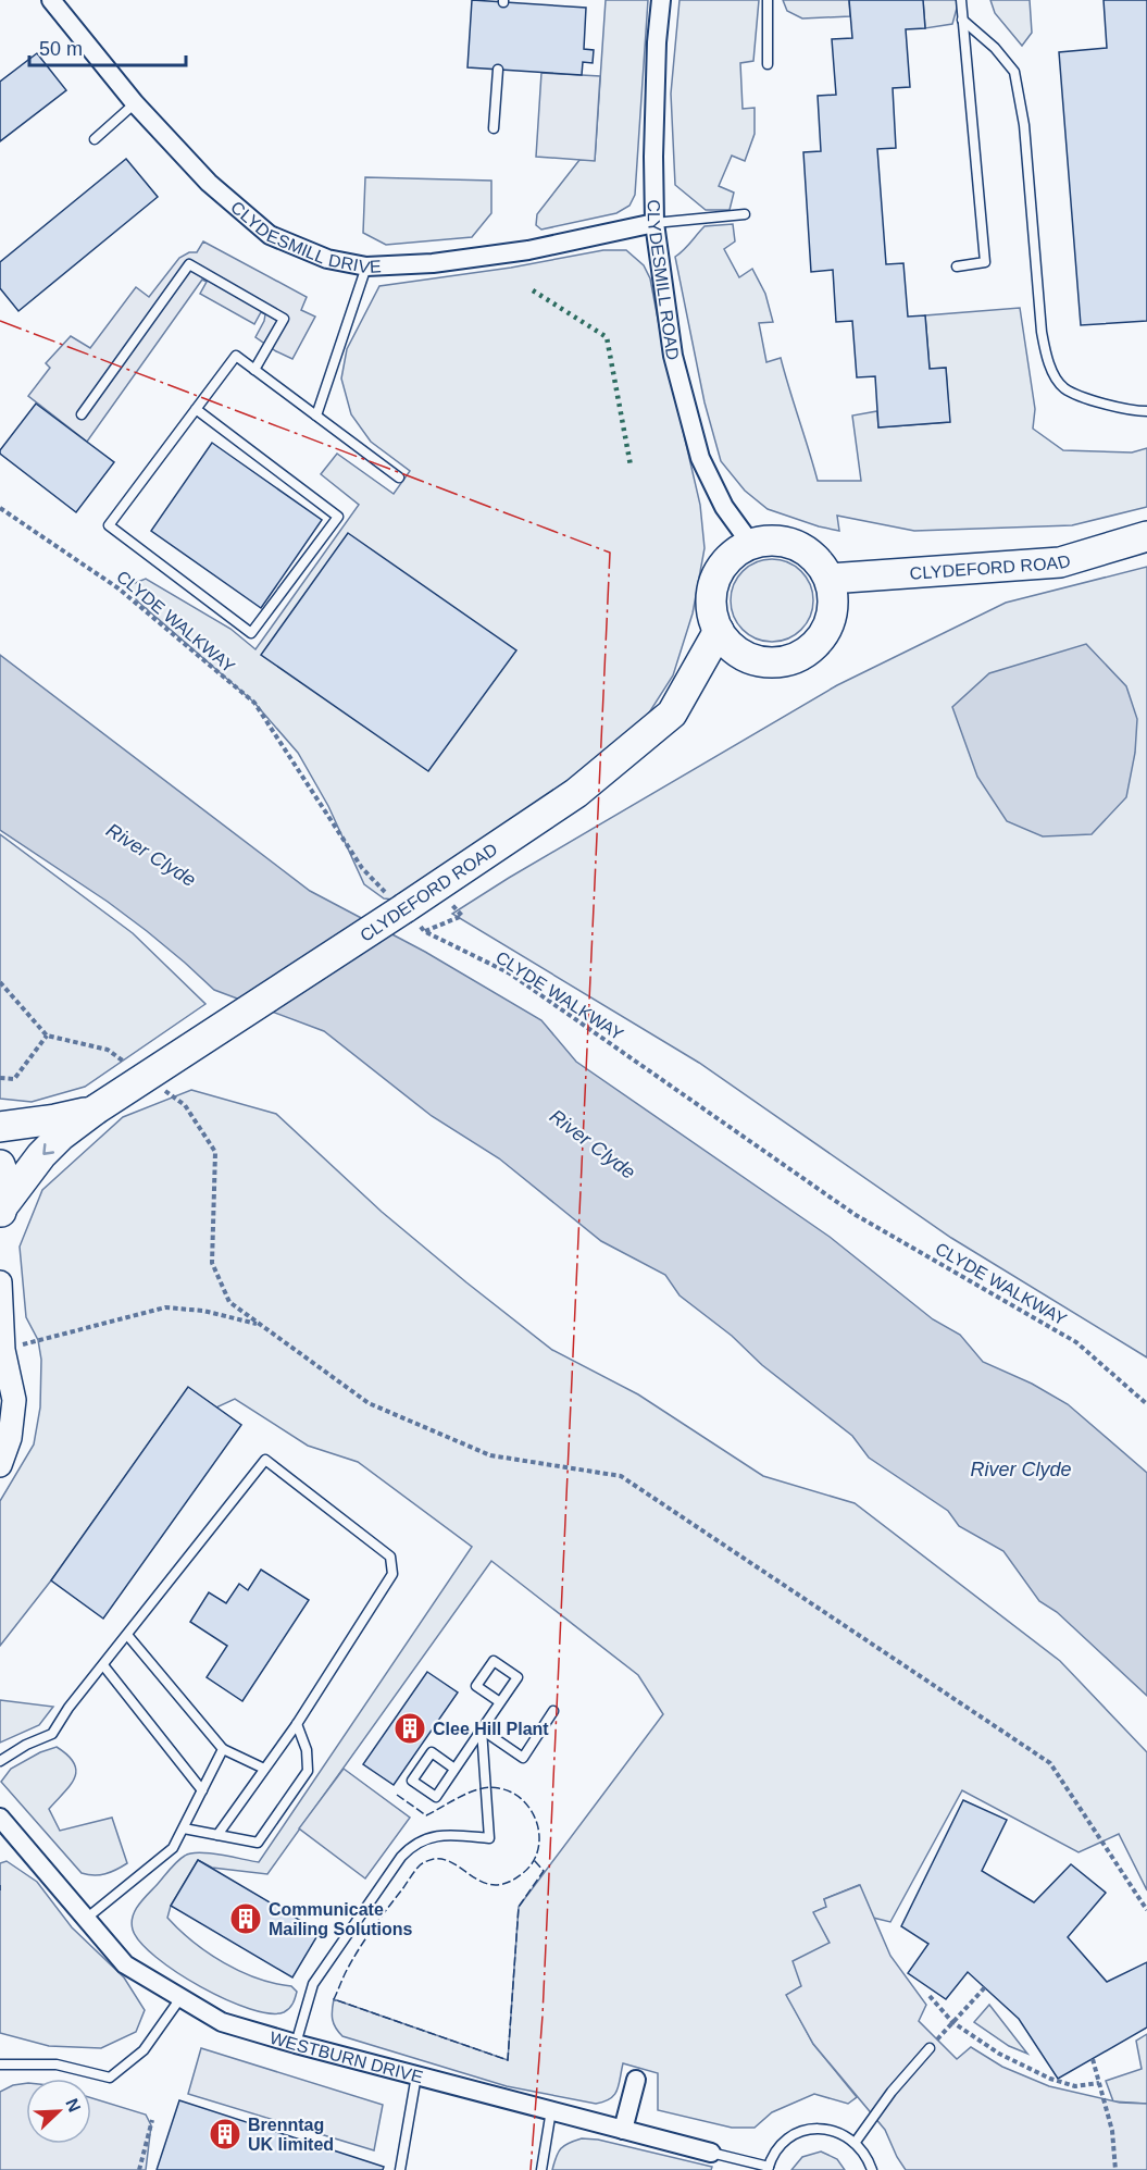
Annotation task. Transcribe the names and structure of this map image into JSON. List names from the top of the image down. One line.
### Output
{"streets":{"main road":["CLYDEFORD ROAD"],"street":["CLYDESMILL DRIVE","CLYDESMILL ROAD","WESTBURN DRIVE"],"path":["CLYDE WALKWAY"]},"crossings":[["CLYDESMILL DRIVE","CLYDESMILL ROAD"],["CLYDESMILL ROAD","CLYDEFORD ROAD"],["CLYDEFORD ROAD","CLYDE WALKWAY"]],"water":["River Clyde"],"places":{"building":["Clee Hill Plant","Communicate Mailing Solutions","Brenntag UK limited"]},"scale_bar":"50 m","north":"top right"}
